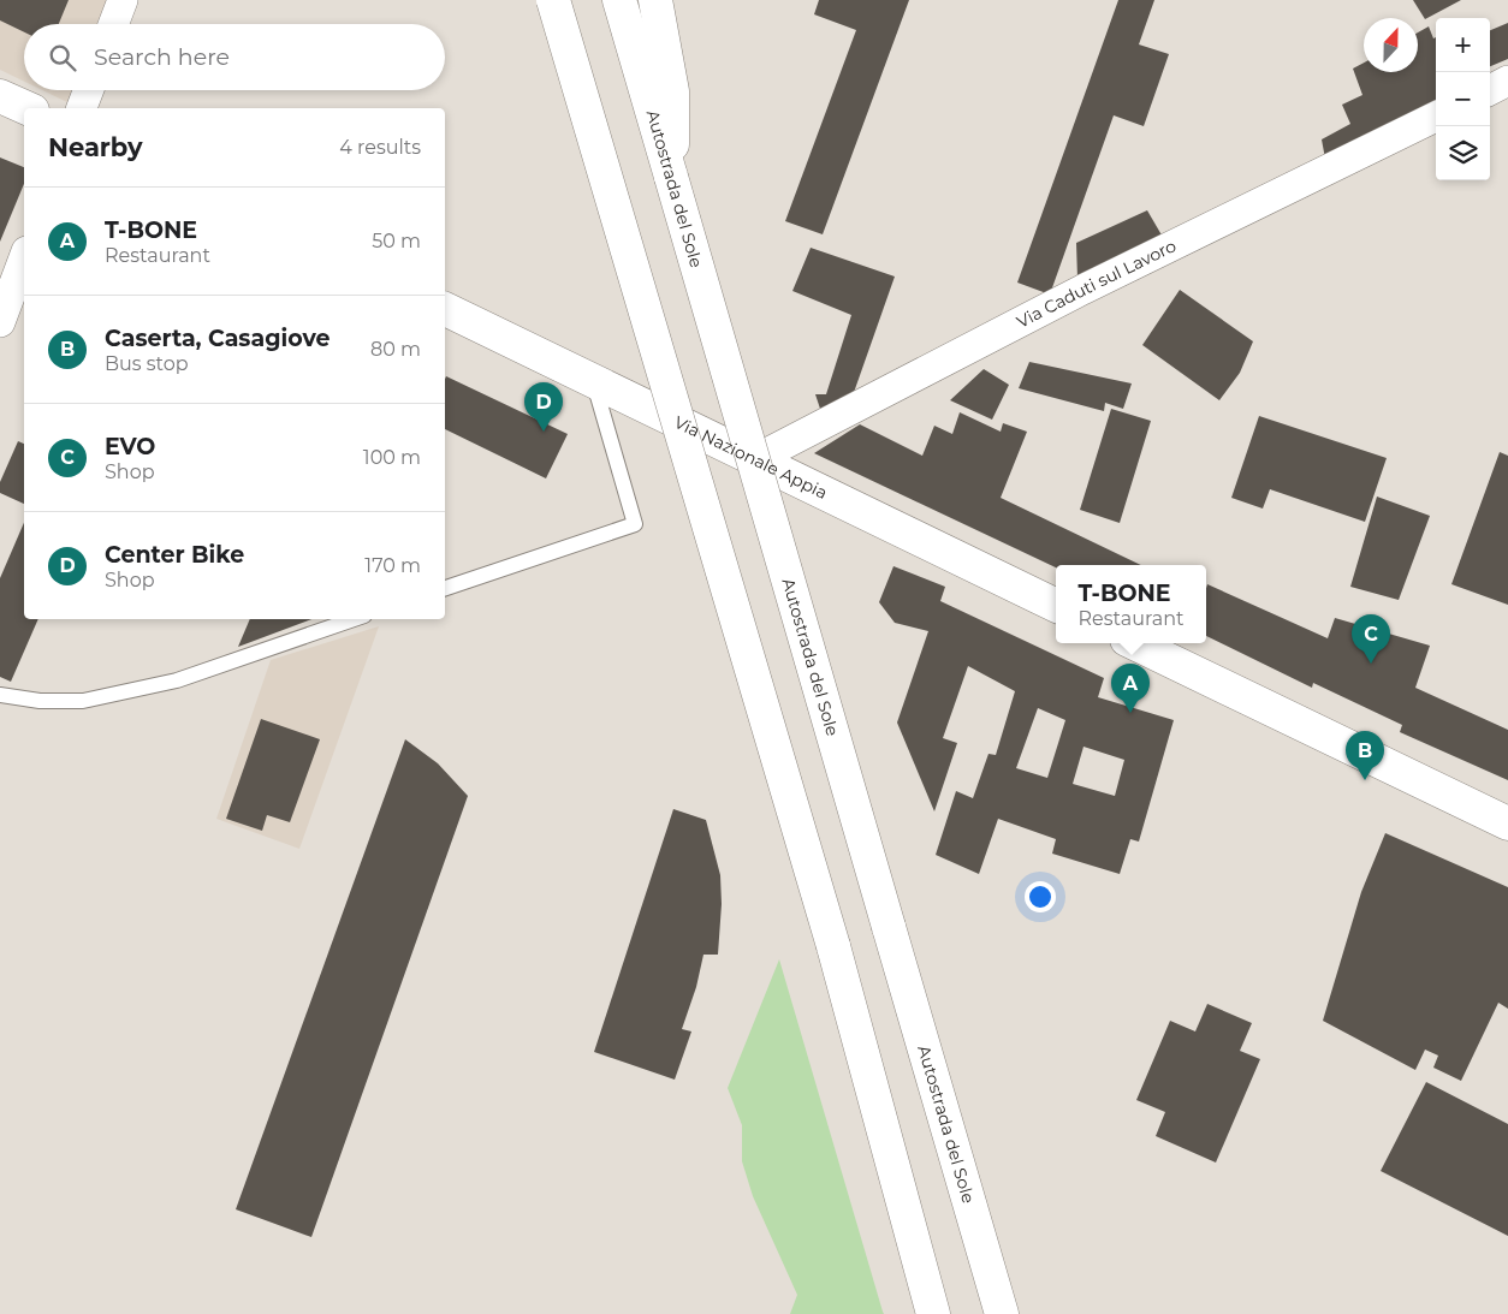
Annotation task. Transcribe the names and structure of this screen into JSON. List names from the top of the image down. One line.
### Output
{"streets":{"main road":["Autostrada del Sole","Via Nazionale Appia"],"street":["Via Caduti sul Lavoro"]},"crossings":[["Via Caduti sul Lavoro","Via Nazionale Appia"]],"north":"top","page":{"map_buttons":["+","−"],"search":"Search here","heading":["Nearby","4 results"],"list":[{"mark":"A","name":"T-BONE","note":"Restaurant","value":"50 m"},{"mark":"B","name":"Caserta, Casagiove","note":"Bus stop","value":"80 m"},{"mark":"C","name":"EVO","note":"Shop","value":"100 m"},{"mark":"D","name":"Center Bike","note":"Shop","value":"170 m"}],"pins":["D","C","A","B"],"popup":["T-BONE","Restaurant"]}}
